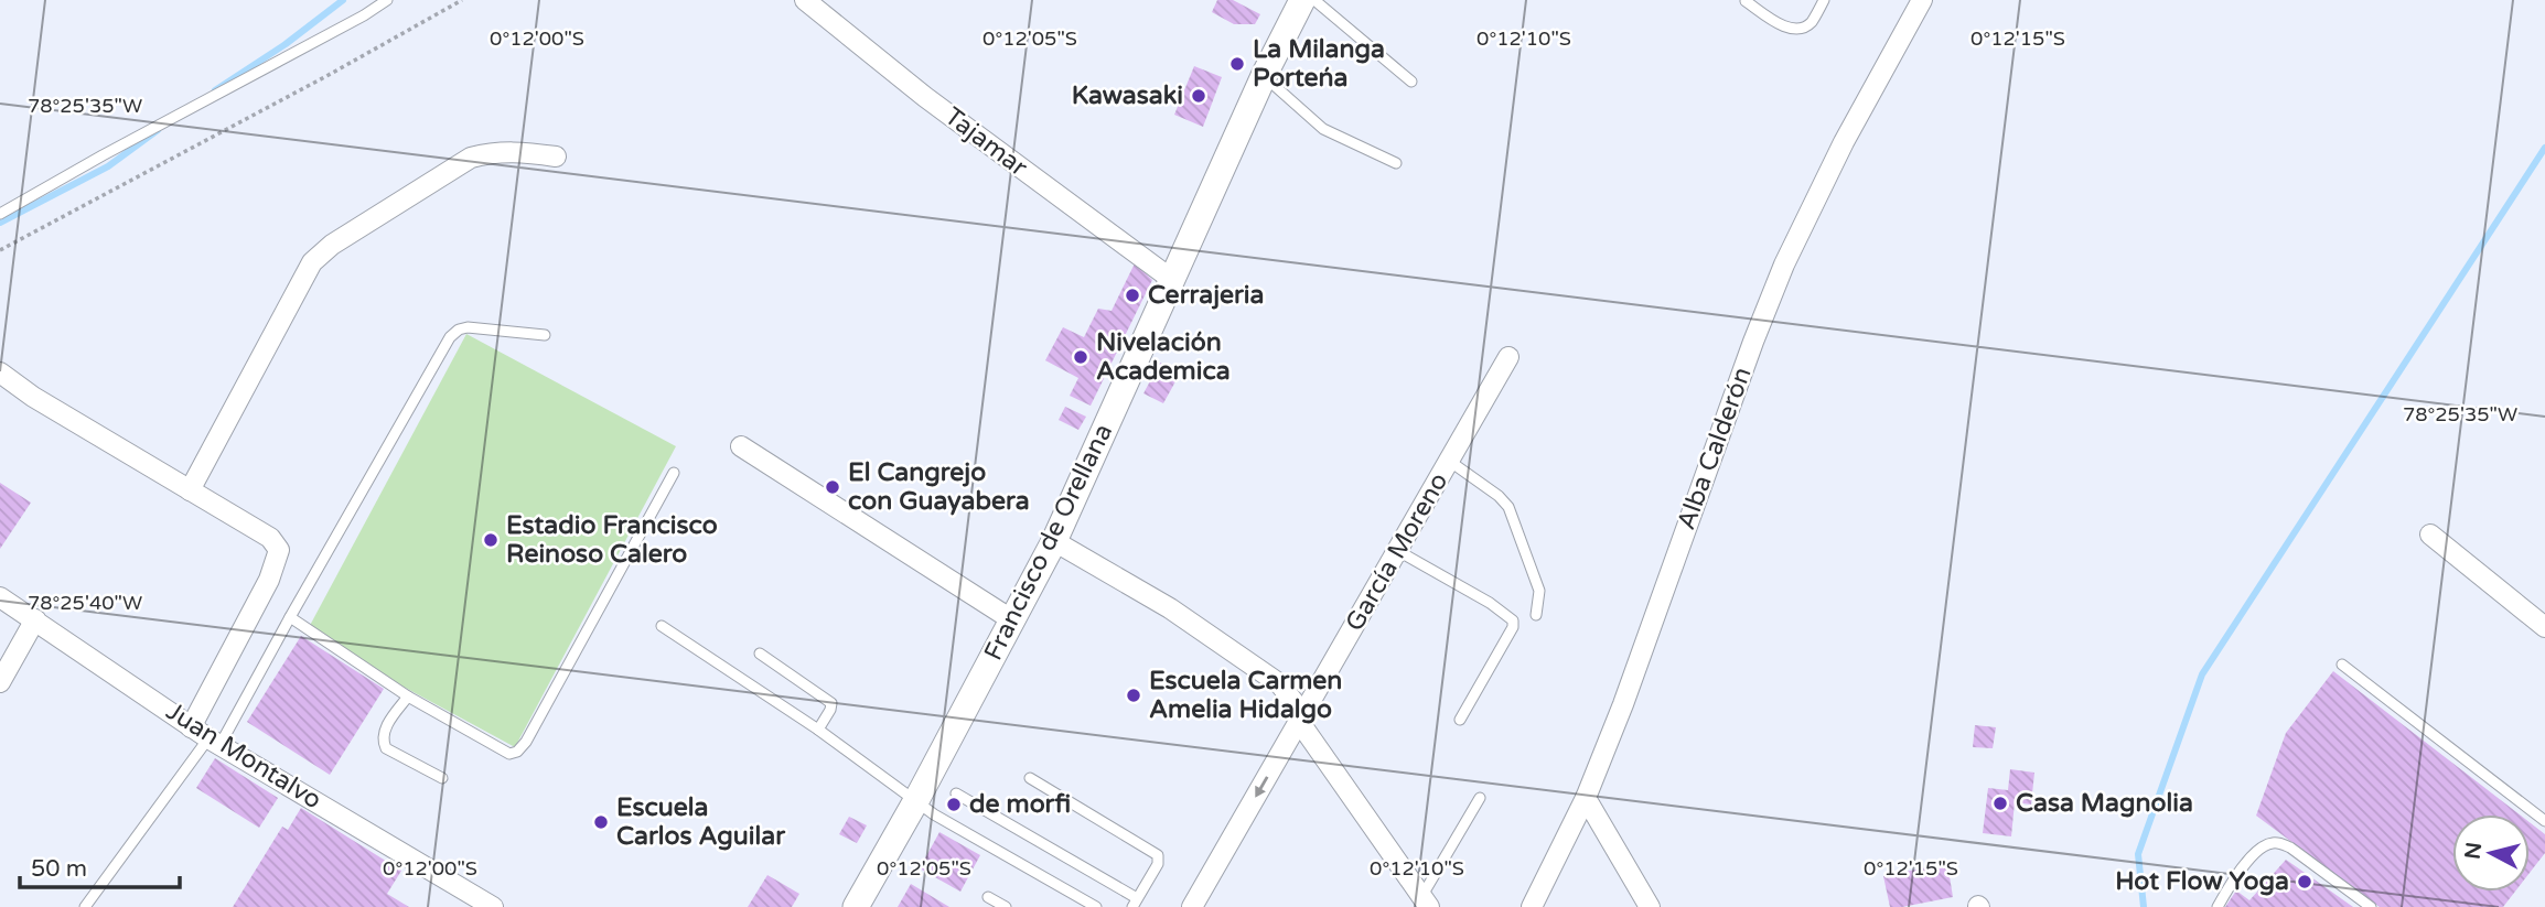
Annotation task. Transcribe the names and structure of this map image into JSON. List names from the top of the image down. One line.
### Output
{"streets":{"street":["Tajamar","Alba Calderón","Francisco de Orellana","García Moreno","Juan Montalvo"]},"crossings":[["Tajamar","Francisco de Orellana"]],"places":["La Milanga Porteńa","Kawasaki","Cerrajeria","Nivelación Academica","El Cangrejo con Guayabera","Estadio Francisco Reinoso Calero","Escuela Carmen Amelia Hidalgo","Casa Magnolia","de morfi","Escuela Carlos Aguilar","Hot Flow Yoga"],"scale_bar":"50 m","north":"left","coordinates":["0°12'00\"S","0°12'05\"S","0°12'10\"S","0°12'15\"S","78°25'35\"W","78°25'40\"W"]}
